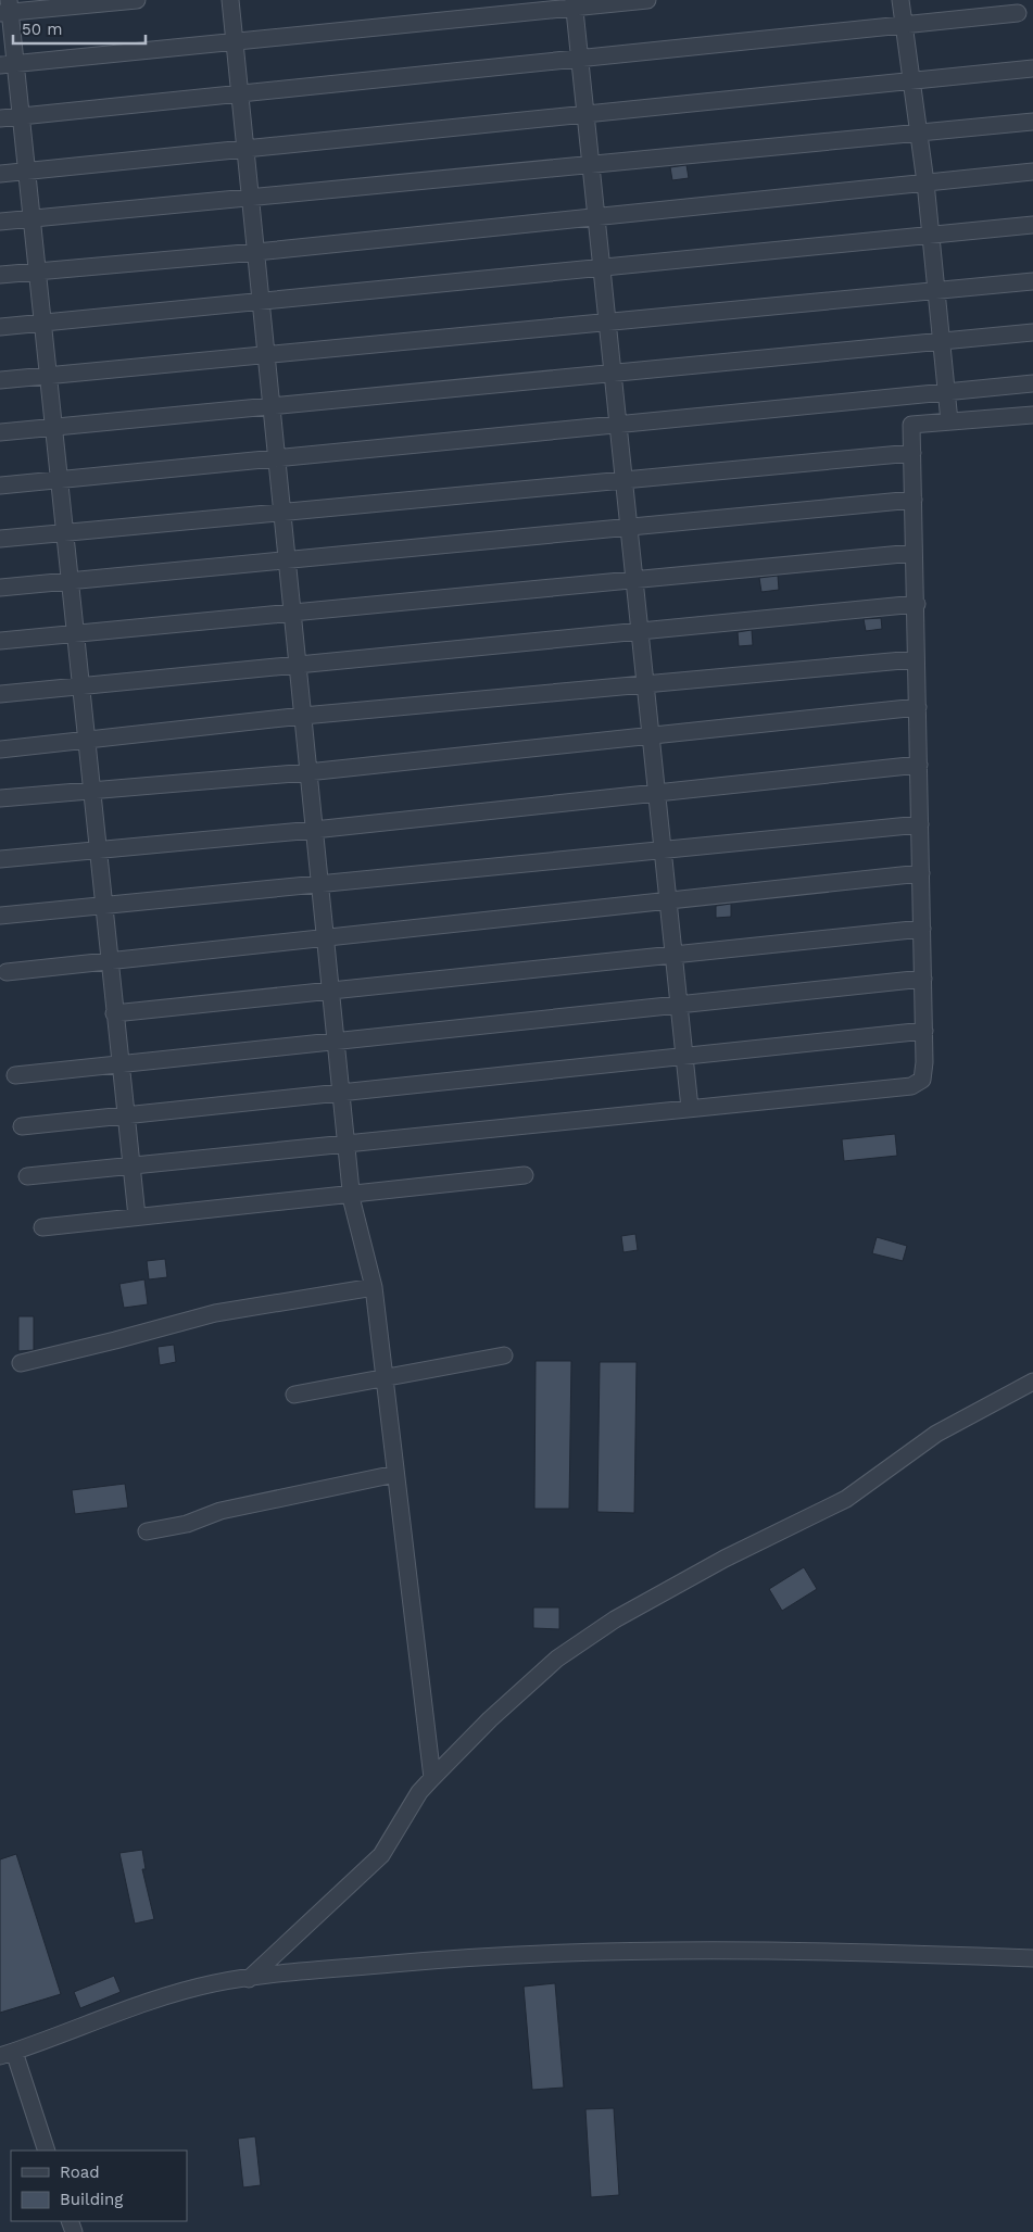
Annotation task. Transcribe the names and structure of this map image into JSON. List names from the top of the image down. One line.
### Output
{"legend":["Road","Building"],"scale_bar":"50 m"}
